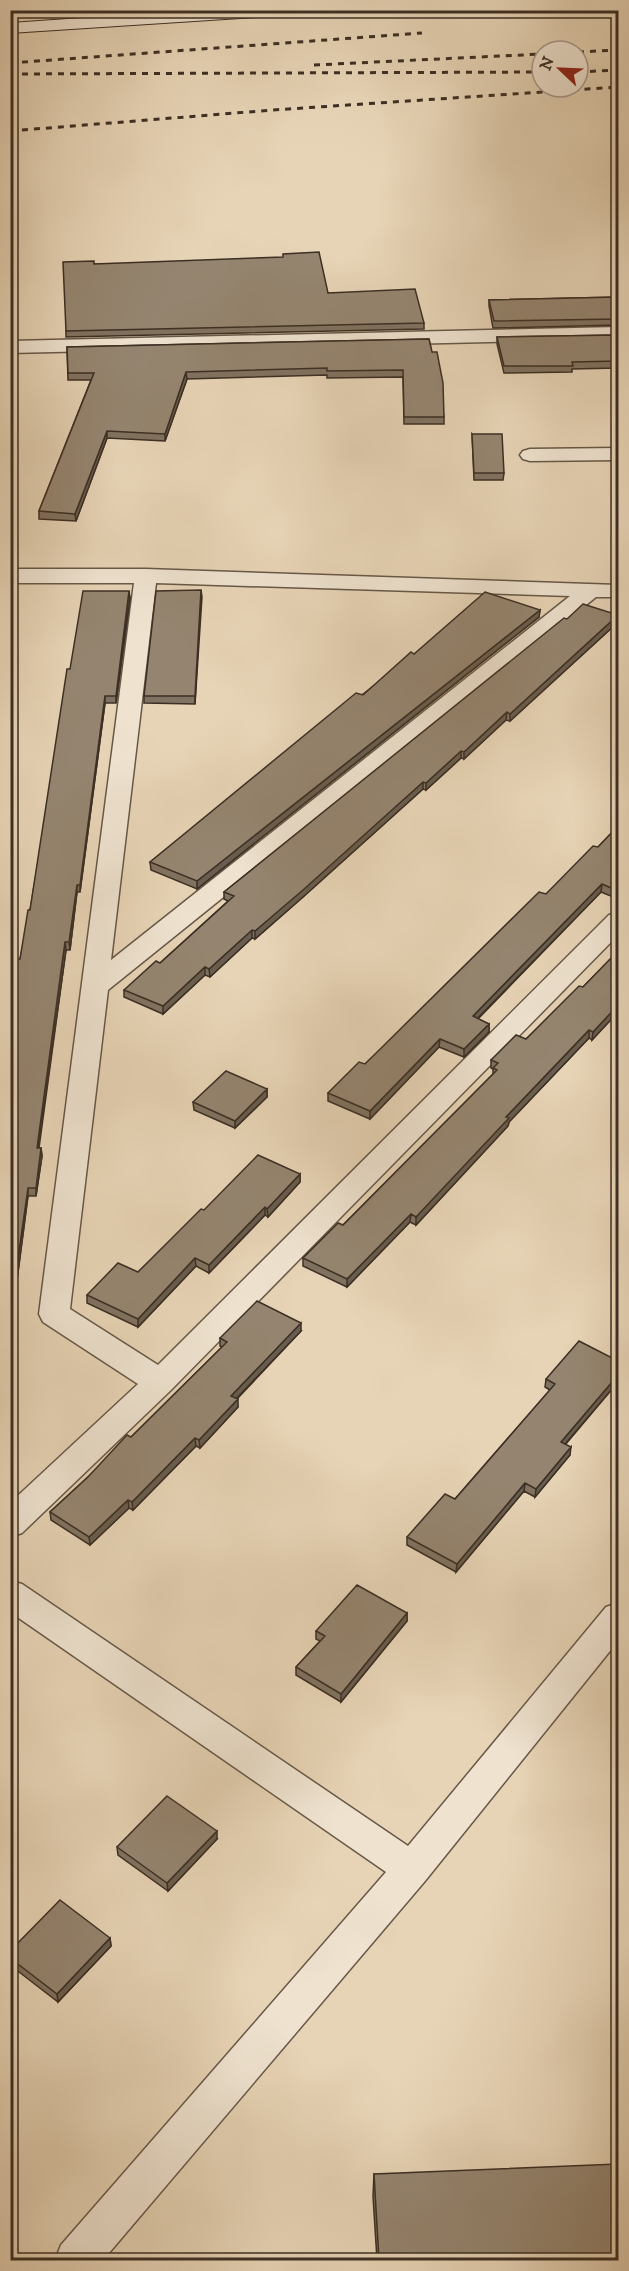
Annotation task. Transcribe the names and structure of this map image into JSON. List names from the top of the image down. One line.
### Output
{"north":"top left"}
